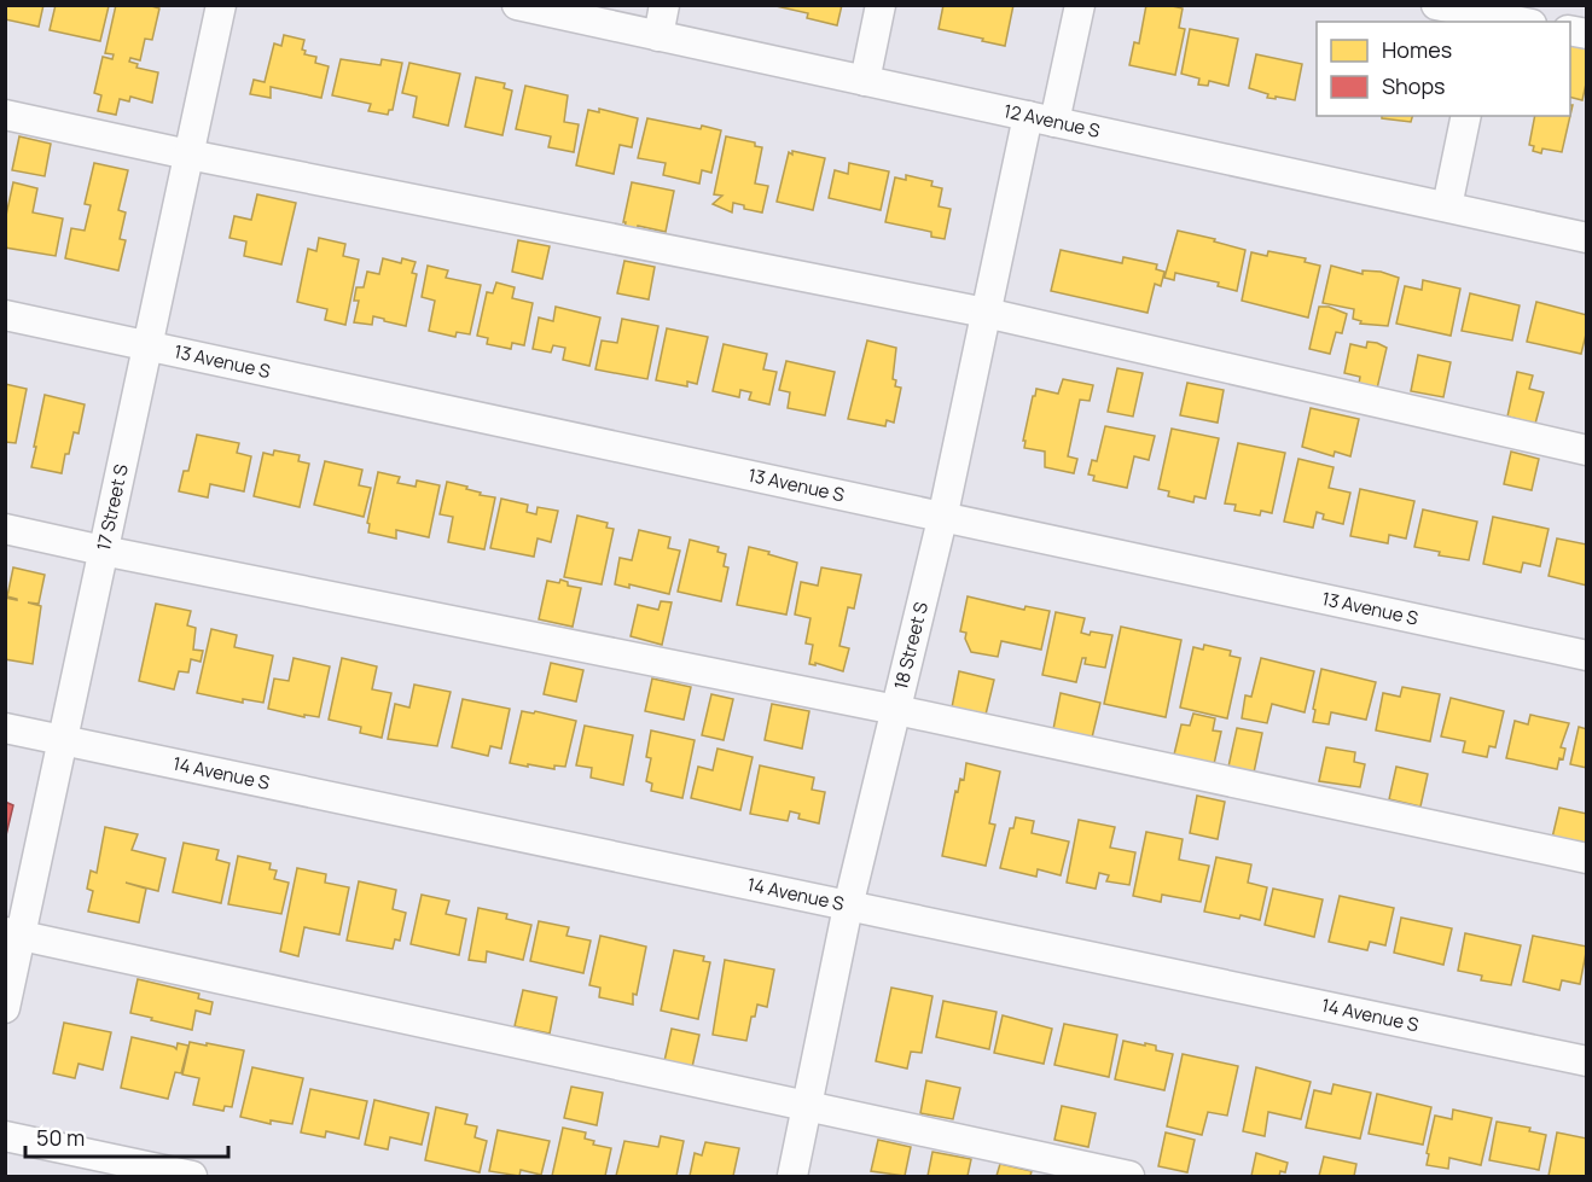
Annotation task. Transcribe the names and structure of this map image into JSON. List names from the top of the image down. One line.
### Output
{"streets":{"street":["12 Avenue S","13 Avenue S","17 Street S","18 Street S","14 Avenue S"]},"crossings":[["12 Avenue S","18 Street S"],["13 Avenue S","17 Street S"],["13 Avenue S","18 Street S"],["17 Street S","14 Avenue S"],["18 Street S","14 Avenue S"]],"legend":["Homes","Shops"],"scale_bar":"50 m"}
